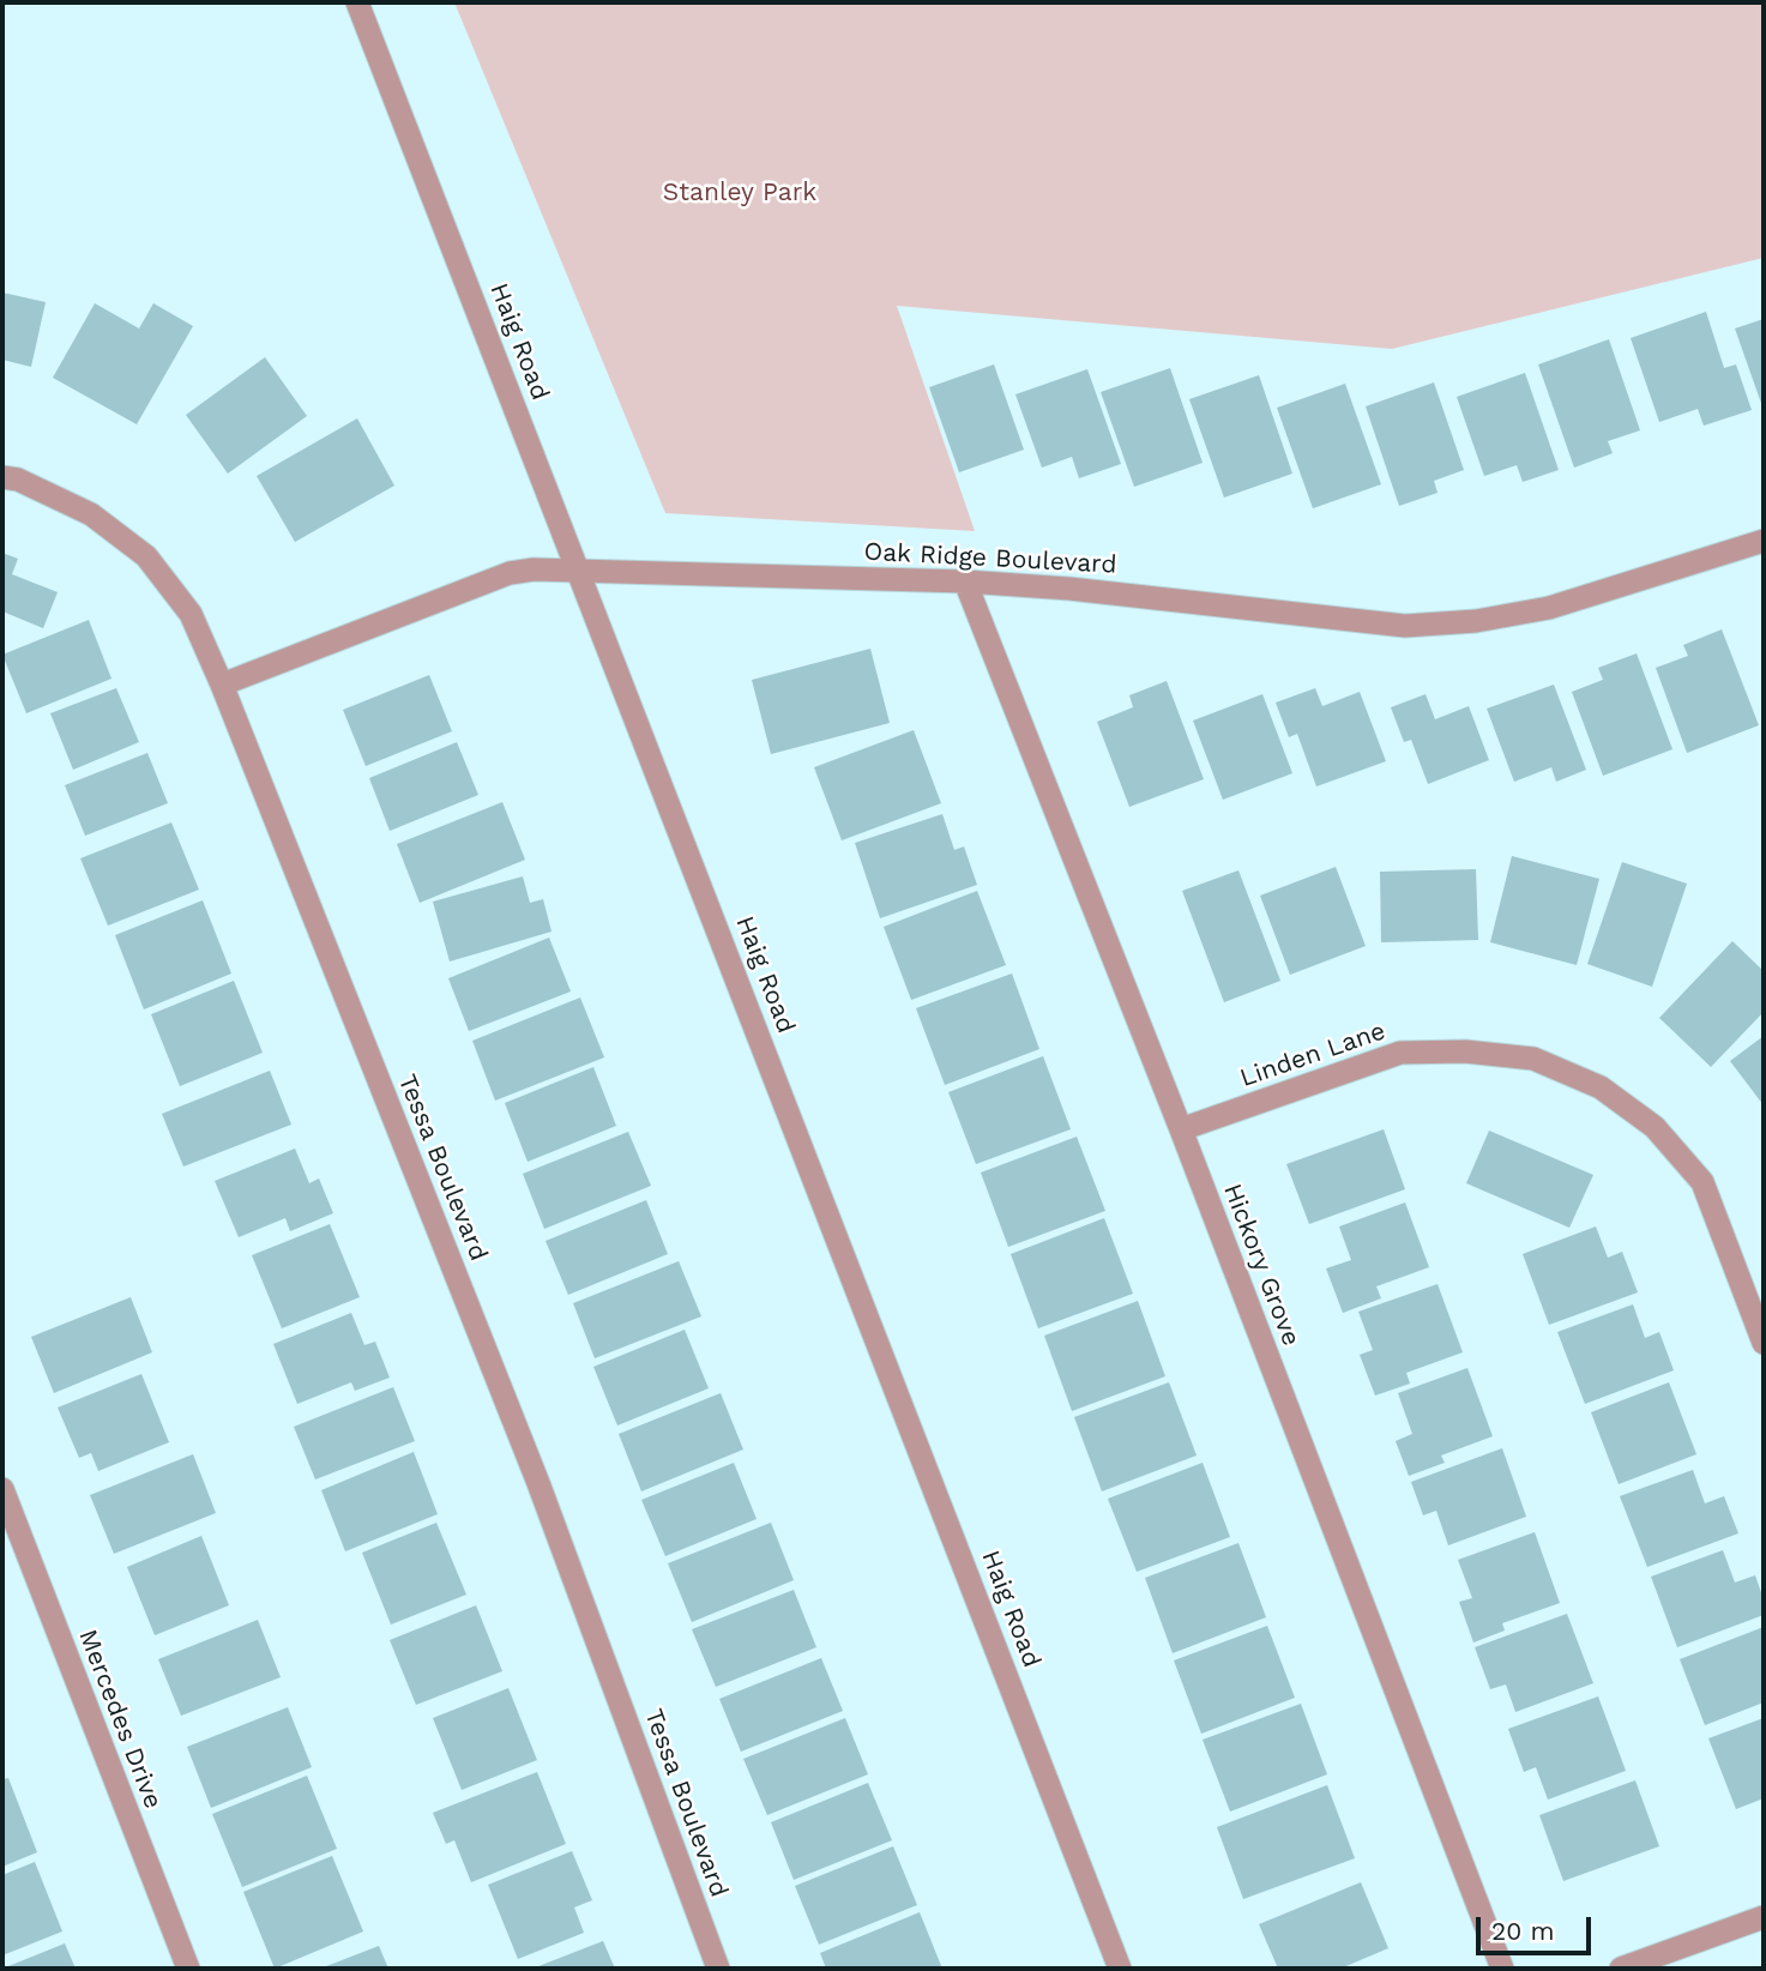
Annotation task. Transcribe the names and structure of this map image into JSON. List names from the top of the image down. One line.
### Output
{"streets":{"street":["Haig Road","Oak Ridge Boulevard","Linden Lane","Tessa Boulevard","Hickory Grove","Mercedes Drive"]},"crossings":[["Haig Road","Oak Ridge Boulevard"],["Oak Ridge Boulevard","Tessa Boulevard"],["Oak Ridge Boulevard","Hickory Grove"],["Linden Lane","Hickory Grove"]],"parks":["Stanley Park"],"scale_bar":"20 m"}
